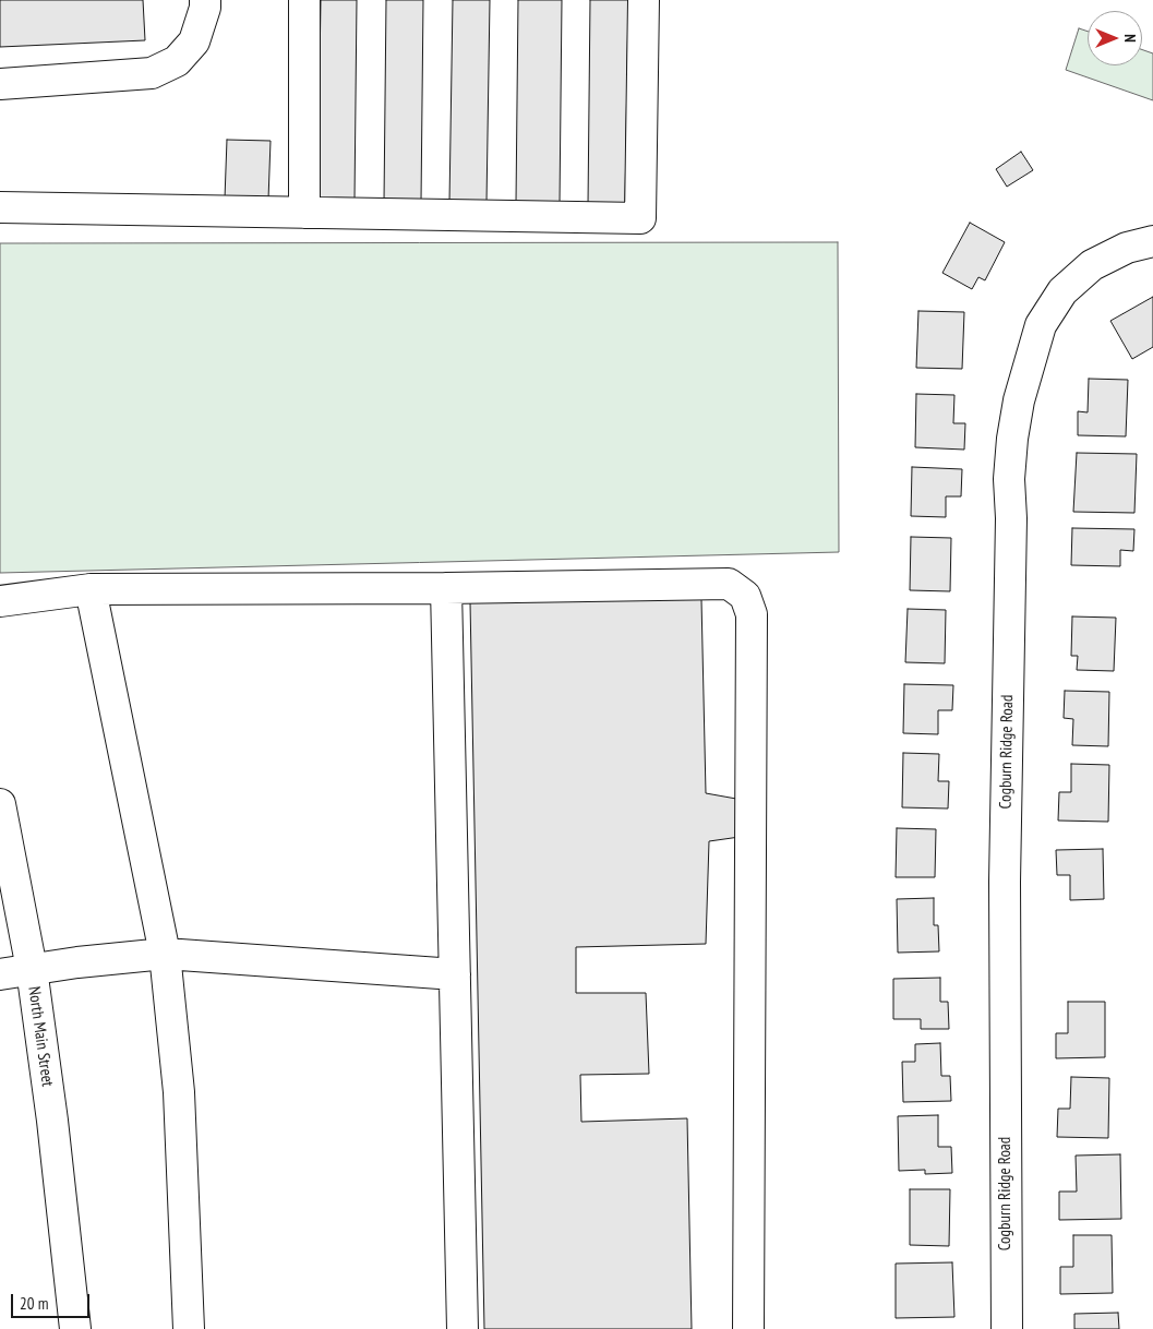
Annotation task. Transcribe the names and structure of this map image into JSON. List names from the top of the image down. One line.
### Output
{"streets":{"street":["Cogburn Ridge Road","North Main Street"]},"scale_bar":"20 m","north":"right"}
